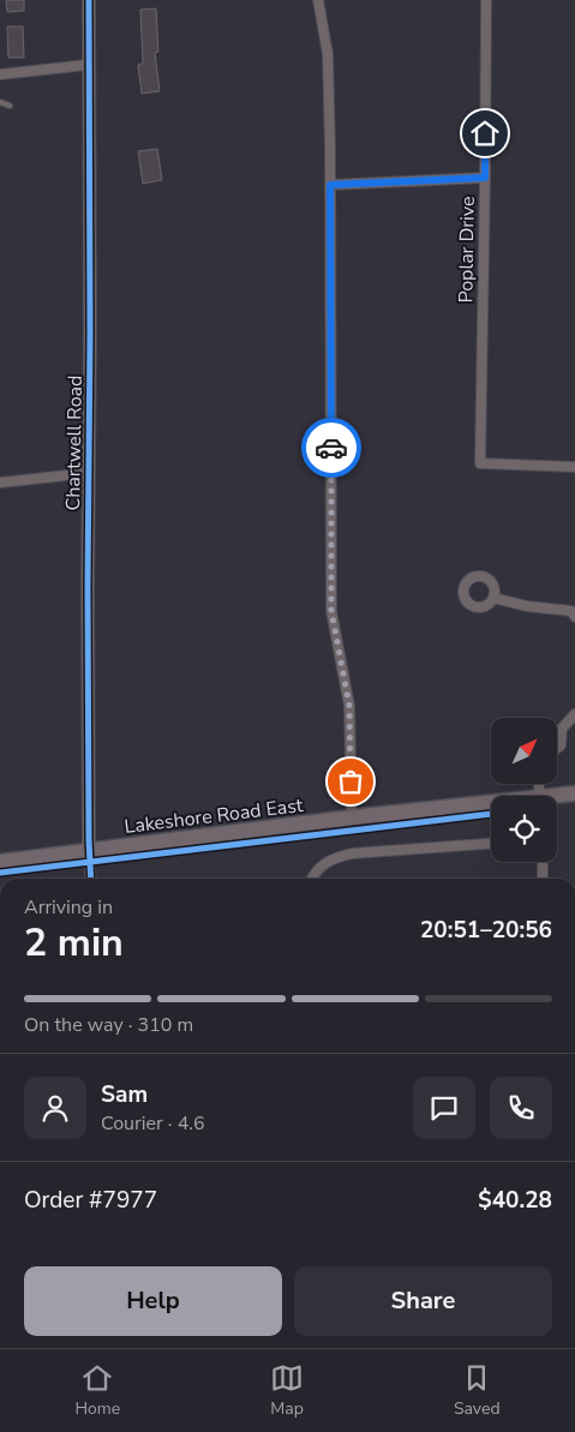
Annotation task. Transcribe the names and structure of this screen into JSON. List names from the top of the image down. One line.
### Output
{"streets":{"main road":["Lakeshore Road East"],"street":["Poplar Drive","Chartwell Road"]},"crossings":[["Chartwell Road","Lakeshore Road East"]],"north":"top right","page":{"heading":["2 min","Arriving in","20:51–20:56"],"panel":["Sam","Courier · 4.6","Order #7977","$40.28"],"bar":"On the way · 310 m","buttons":["Help","Share"],"tabs":["Home","Map","Saved"]}}
